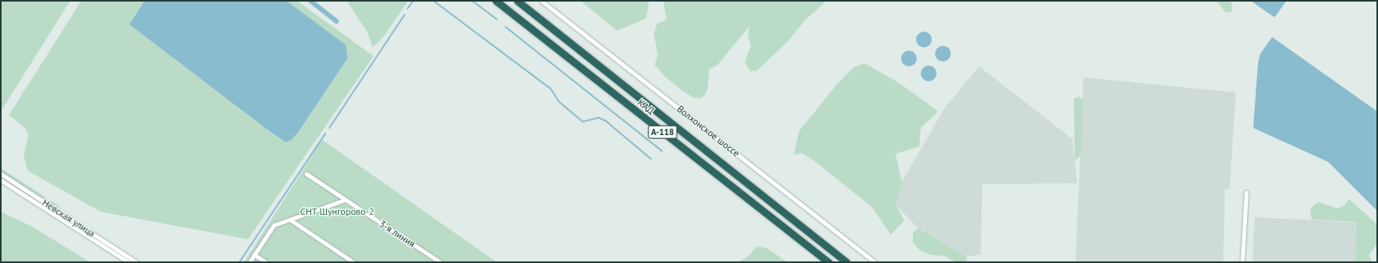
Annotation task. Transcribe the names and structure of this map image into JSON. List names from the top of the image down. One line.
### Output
{"streets":{"highway":["КАД","А-118"],"street":["Волхонское шоссе","Невская улица","3-я линия"]},"parks":["СНТ Шунгорово-2"]}
